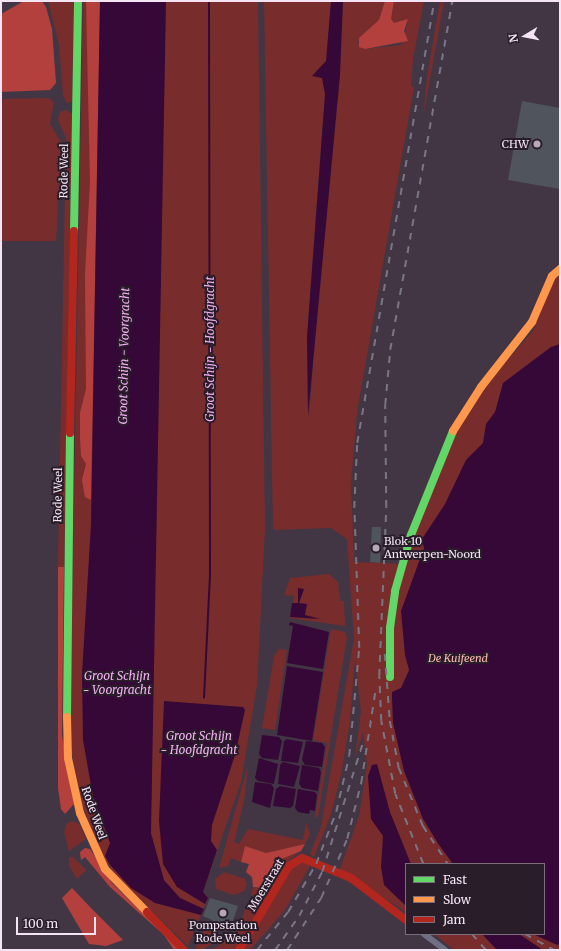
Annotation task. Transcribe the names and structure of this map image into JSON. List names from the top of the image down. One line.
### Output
{"streets":{"street":["Rode Weel","Moerstraat"]},"water":["Groot Schijn - Hoofdgracht","Groot Schijn - Voorgracht"],"parks":["De Kuifeend"],"places":["CHW","Blok 10 Antwerpen-Noord","Pompstation Rode Weel"],"legend":["Fast","Slow","Jam"],"scale_bar":"100 m","north":"left"}
